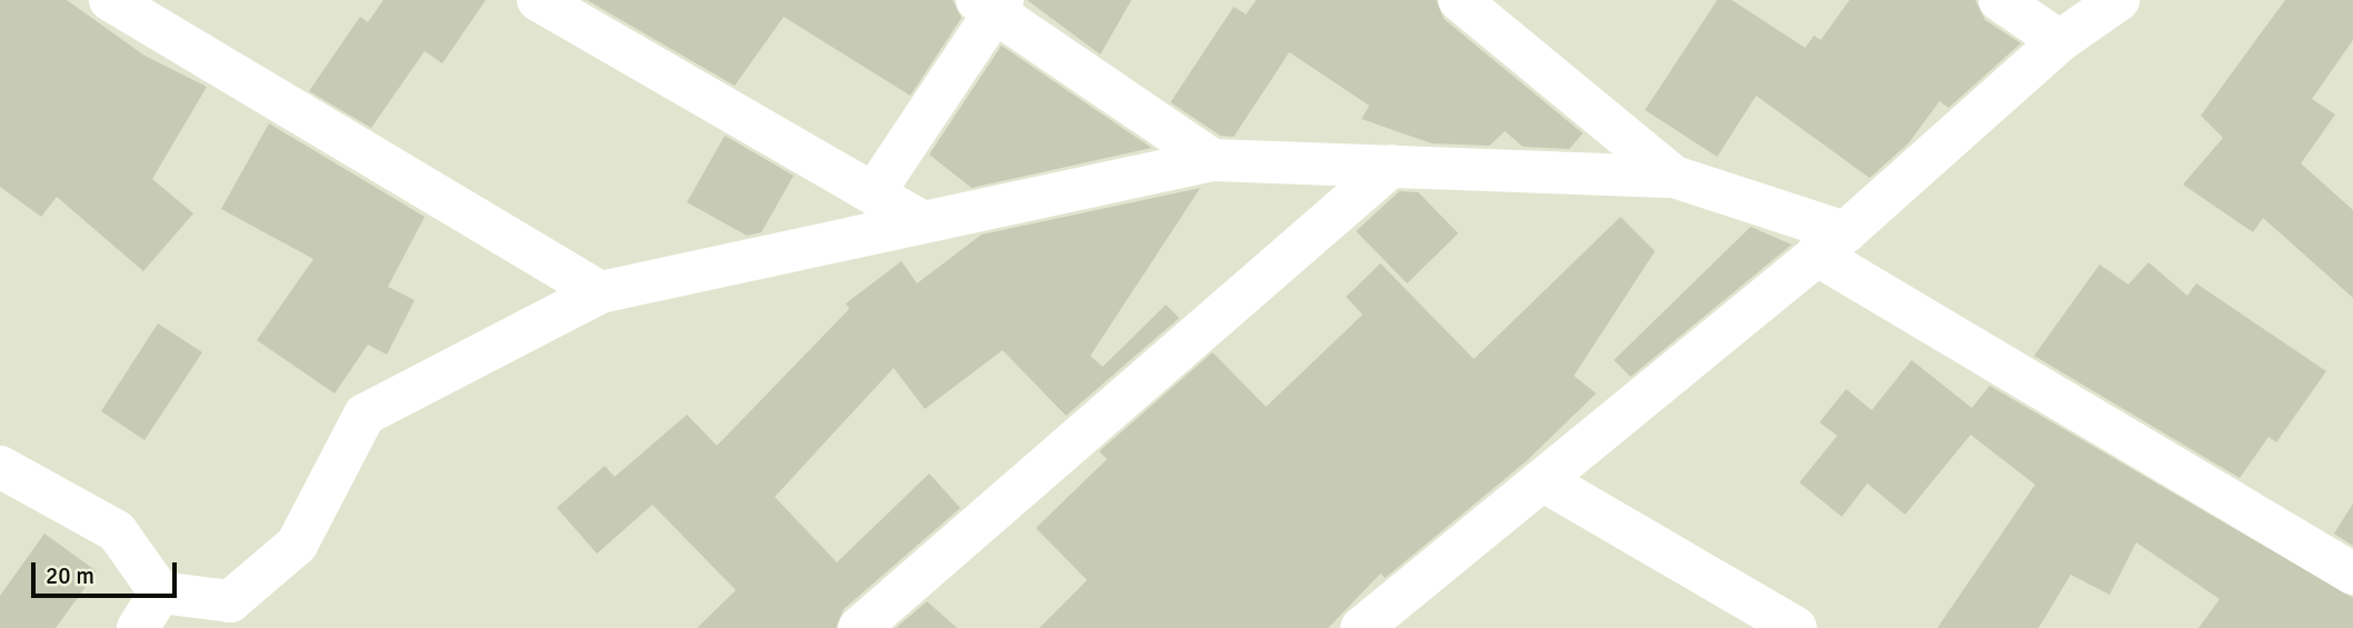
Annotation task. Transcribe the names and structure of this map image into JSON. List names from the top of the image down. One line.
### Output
{"scale_bar":"20 m"}
